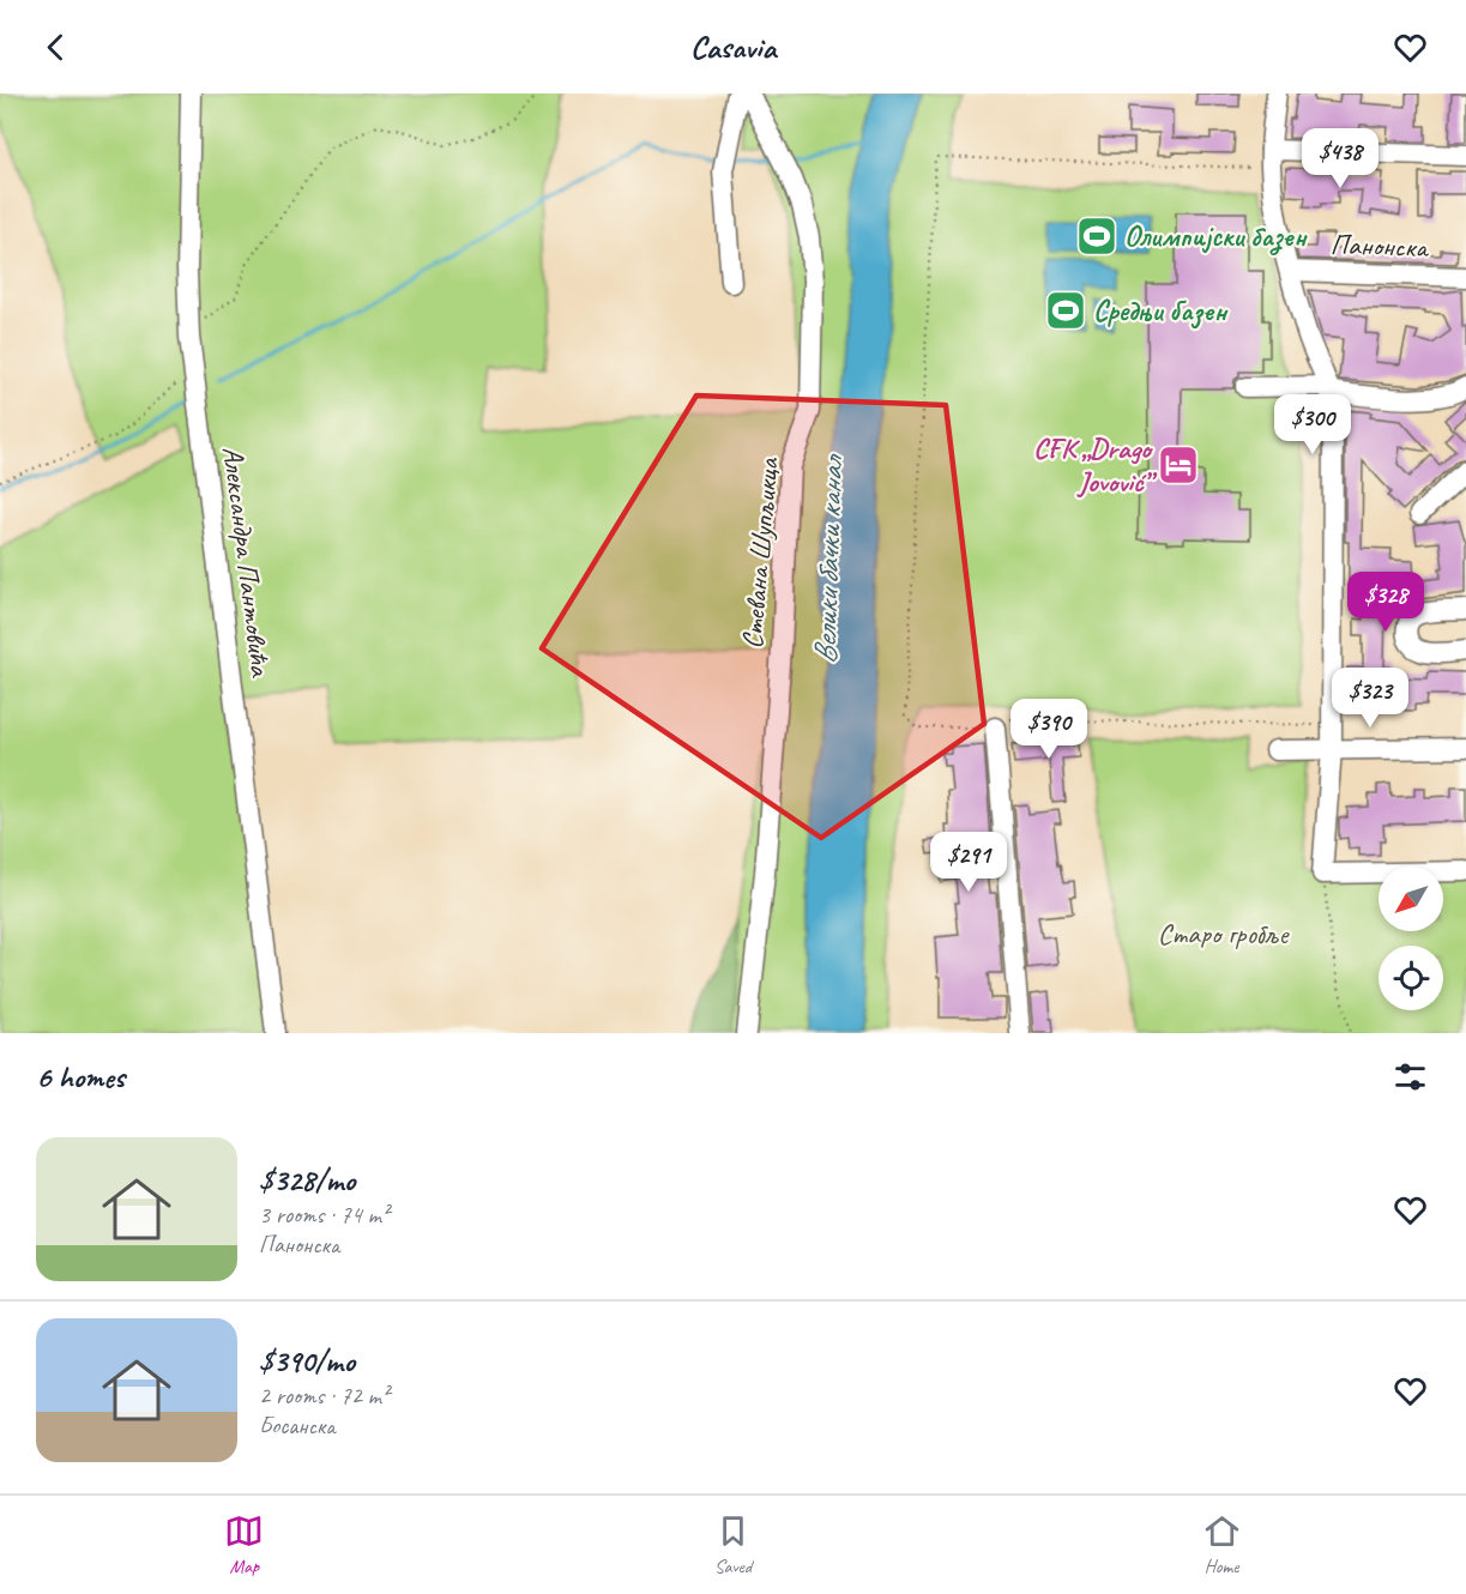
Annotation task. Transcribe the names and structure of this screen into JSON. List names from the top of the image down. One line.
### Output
{"streets":{"street":["Панонска","Стевана Шупљикца","Александра Пантовића"]},"water":["Велики бачки канал"],"parks":["Старо гробље"],"places":{"sports":["Олимпијски базен","Средњи базен"],"hotel":["CFK „Drago Jovović”"]},"north":"bottom left","page":{"header":"Casavia","price":["$438","$300","$328","$323","$390","$291"],"heading":"6 homes","list":[{"name":"$328/mo","note":"3 rooms · 74 m² · Панонска"},{"name":"$390/mo","note":"2 rooms · 72 m² · Босанска"}],"tabs":["Map","Saved","Home"]}}
